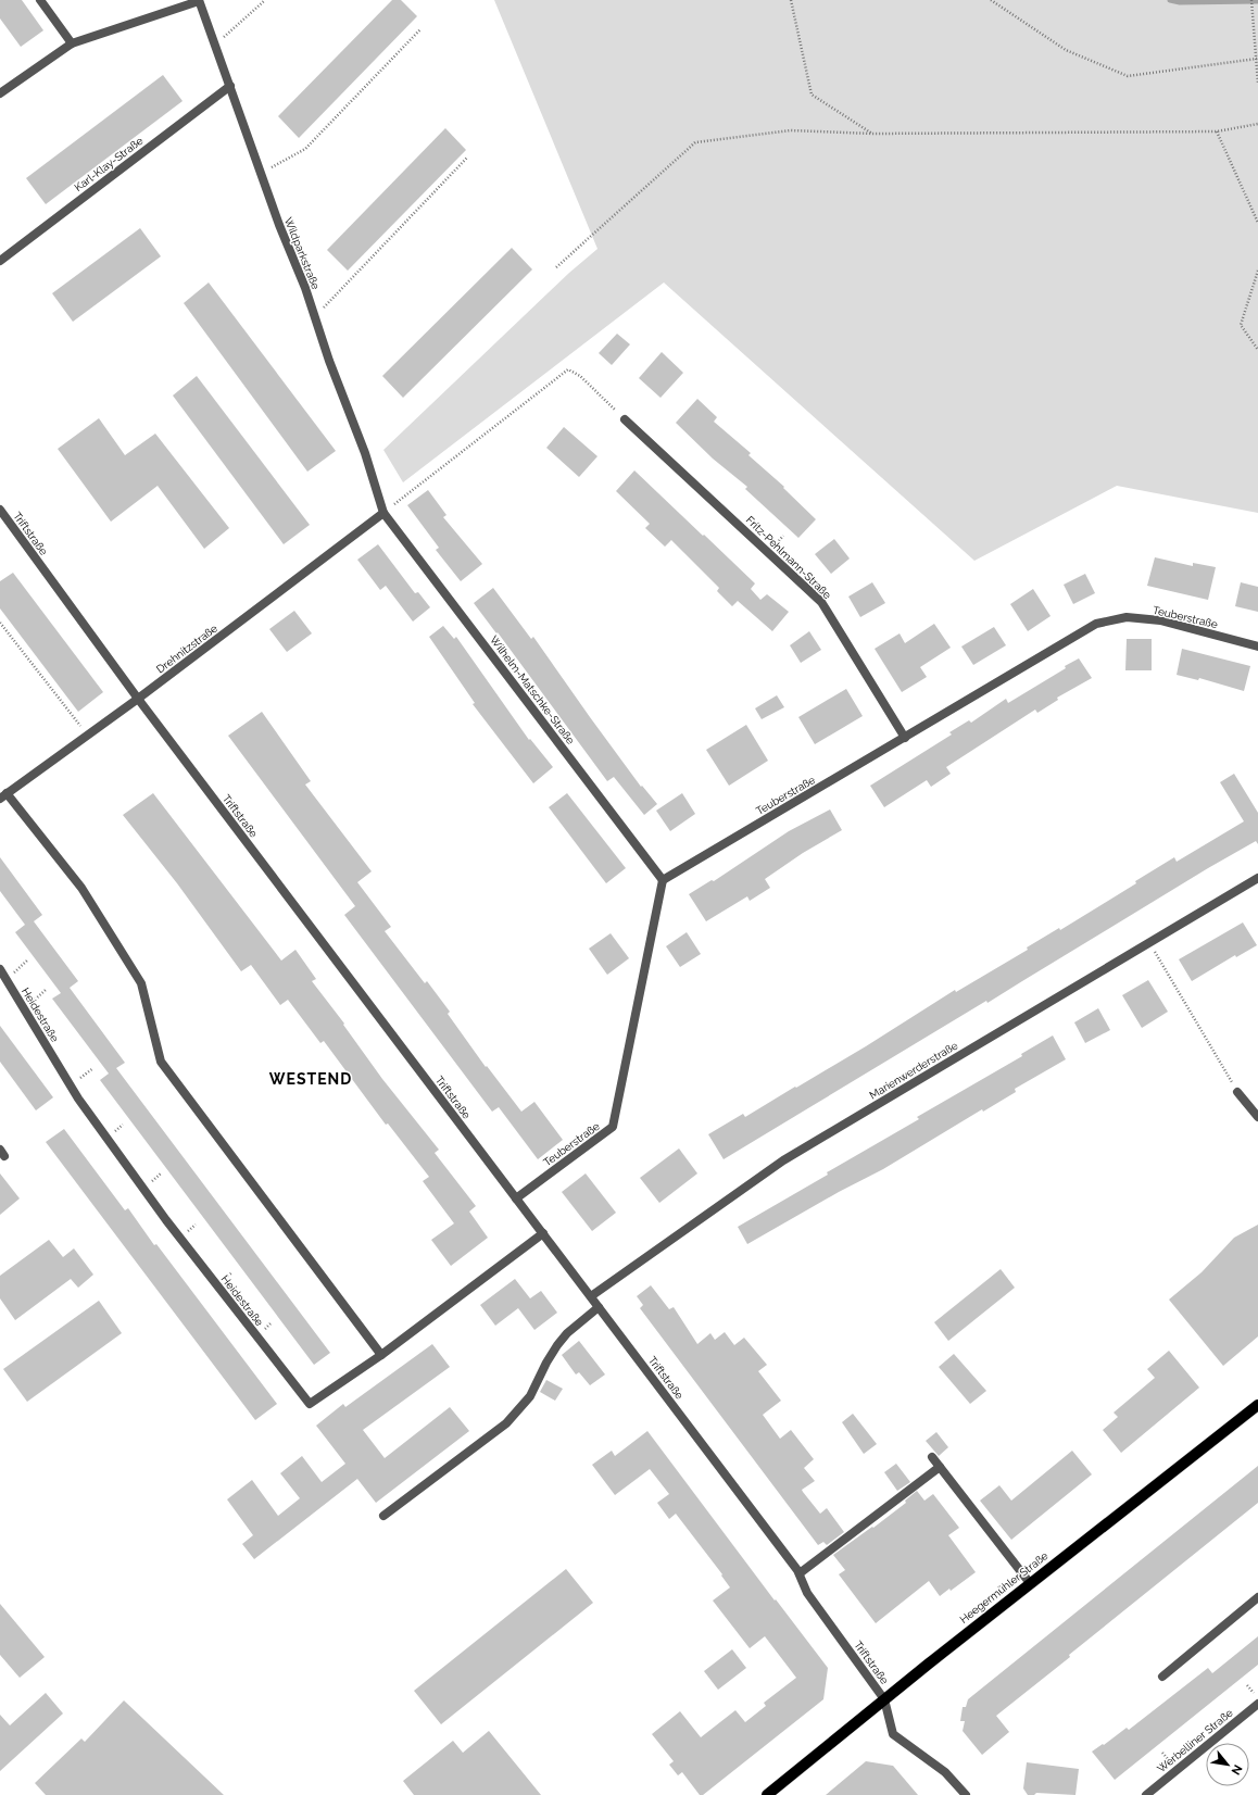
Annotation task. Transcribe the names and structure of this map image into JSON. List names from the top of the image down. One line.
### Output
{"streets":{"main road":["Heegermühler Straße"],"street":["Karl-Klay-Straße","Wildparkstraße","Triftstraße","Fritz-Pehlmann-Straße","Teuberstraße","Drehnitzstraße","Wilhelm-Matschke-Straße","Heidestraße","Marienwerderstraße","Werbelliner Straße"]},"crossings":[["Karl-Klay-Straße","Wildparkstraße"],["Wildparkstraße","Drehnitzstraße"],["Wildparkstraße","Wilhelm-Matschke-Straße"],["Triftstraße","Teuberstraße"],["Triftstraße","Drehnitzstraße"],["Triftstraße","Heidestraße"],["Triftstraße","Marienwerderstraße"],["Triftstraße","Heegermühler Straße"],["Fritz-Pehlmann-Straße","Teuberstraße"],["Teuberstraße","Wilhelm-Matschke-Straße"],["Drehnitzstraße","Wilhelm-Matschke-Straße"]],"districts":["WESTEND"],"north":"bottom right"}
